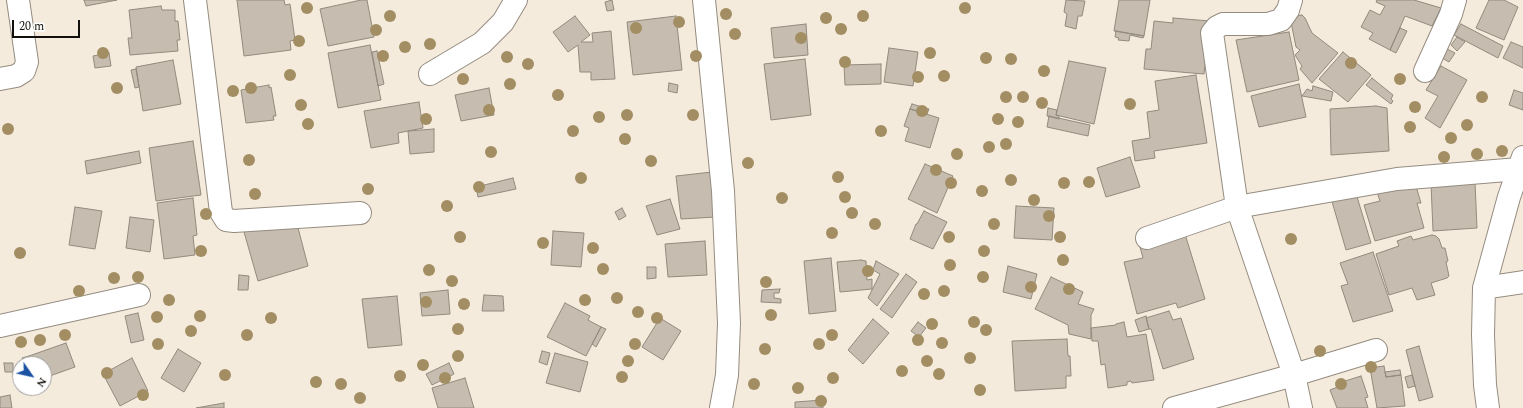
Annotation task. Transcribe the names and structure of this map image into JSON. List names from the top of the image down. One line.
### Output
{"scale_bar":"20 m","north":"bottom right"}
